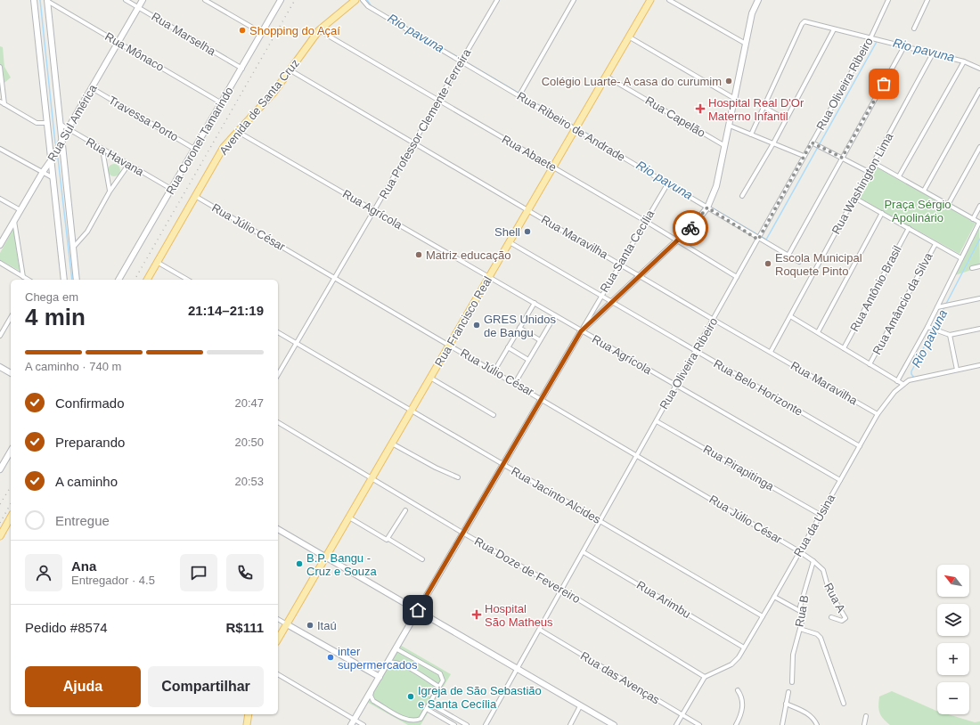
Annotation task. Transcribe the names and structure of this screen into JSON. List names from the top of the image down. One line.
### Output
{"streets":{"main road":["Avenida de Santa Cruz","Rua Francisco Real"],"street":["Rua Marselha","Rua Mônaco","Rua Oliveira Ribeiro","Rua Capelão","Travessa Porto","Rua Sul América","Rua Professor Clemente Ferreira","Rua Ribeiro de Andrade","Rua Coronel Tamarindo","Rua Abaete","Rua Havana","Rua Washington Lima","Rua Agrícola","Rua Júlio César","Rua Maravilha","Rua Santa Cecília","Rua Antônio Brasil","Rua Amâncio da Silva","Rua Belo Horizonte","Rua Pirapitinga","Rua Jacinto Alcides","Rua da Usina","Rua Doze de Fevereiro","Rua A","Rua Arimbu","Rua B","Rua das Avenças"]},"crossings":[["Rua Marselha","Rua Sul América"],["Rua Marselha","Rua Coronel Tamarindo"],["Rua Mônaco","Rua Sul América"],["Rua Mônaco","Rua Coronel Tamarindo"],["Rua Oliveira Ribeiro","Rua Ribeiro de Andrade"],["Rua Oliveira Ribeiro","Rua Abaete"],["Rua Oliveira Ribeiro","Rua Agrícola"],["Rua Oliveira Ribeiro","Rua Júlio César"],["Rua Oliveira Ribeiro","Rua Maravilha"],["Rua Oliveira Ribeiro","Rua Belo Horizonte"],["Rua Oliveira Ribeiro","Rua Pirapitinga"],["Rua Oliveira Ribeiro","Rua Jacinto Alcides"],["Rua Oliveira Ribeiro","Rua Doze de Fevereiro"],["Rua Oliveira Ribeiro","Rua Arimbu"],["Rua Oliveira Ribeiro","Rua das Avenças"],["Avenida de Santa Cruz","Rua Abaete"],["Avenida de Santa Cruz","Rua Agrícola"],["Avenida de Santa Cruz","Rua Júlio César"],["Avenida de Santa Cruz","Rua Maravilha"],["Rua Capelão","Rua Francisco Real"],["Travessa Porto","Rua Sul América"],["Travessa Porto","Rua Coronel Tamarindo"],["Rua Sul América","Rua Havana"],["Rua Professor Clemente Ferreira","Rua Ribeiro de Andrade"],["Rua Professor Clemente Ferreira","Rua Abaete"],["Rua Professor Clemente Ferreira","Rua Agrícola"],["Rua Professor Clemente Ferreira","Rua Júlio César"],["Rua Professor Clemente Ferreira","Rua Maravilha"],["Rua Professor Clemente Ferreira","Rua Jacinto Alcides"],["Rua Ribeiro de Andrade","Rua Santa Cecília"],["Rua Ribeiro de Andrade","Rua Francisco Real"],["Rua Coronel Tamarindo","Rua Havana"],["Rua Abaete","Rua Santa Cecília"],["Rua Abaete","Rua Francisco Real"],["Rua Washington Lima","Rua Maravilha"],["Rua Agrícola","Rua Santa Cecília"],["Rua Agrícola","Rua Francisco Real"],["Rua Agrícola","Rua da Usina"],["Rua Júlio César","Rua Santa Cecília"],["Rua Júlio César","Rua Francisco Real"],["Rua Júlio César","Rua da Usina"],["Rua Júlio César","Rua A"],["Rua Maravilha","Rua Santa Cecília"],["Rua Maravilha","Rua Francisco Real"],["Rua Maravilha","Rua da Usina"],["Rua Santa Cecília","Rua Belo Horizonte"],["Rua Santa Cecília","Rua Jacinto Alcides"],["Rua Santa Cecília","Rua Doze de Fevereiro"],["Rua Francisco Real","Rua Belo Horizonte"],["Rua Francisco Real","Rua Jacinto Alcides"],["Rua Francisco Real","Rua Doze de Fevereiro"],["Rua Belo Horizonte","Rua da Usina"],["Rua Pirapitinga","Rua da Usina"],["Rua Jacinto Alcides","Rua da Usina"],["Rua da Usina","Rua Doze de Fevereiro"],["Rua da Usina","Rua A"],["Rua da Usina","Rua Arimbu"],["Rua A","Rua B"]],"water":["Rio pavuna"],"parks":["Praça Sérgio Apolinário"],"places":{"other":["Shopping do Açaí","Colégio Luarte- A casa do curumim","Shell","Matriz educação","Escola Municipal Roquete Pinto","GRES Unidos de Bangu","B.P. Bangu - Cruz e Souza","Itaú","inter supermercados","Igreja de São Sebastião e Santa Cecília"],"health":["Hospital Real D'Or Materno Infantil","Hospital São Matheus"]},"north":"top left","page":{"heading":["4 min","Chega em","21:14–21:19"],"panel":["Ana","Entregador · 4.5","Pedido #8574","R$111"],"bar":"A caminho · 740 m","list":[["Confirmado","20:47"],["Preparando","20:50"],["A caminho","20:53"],"Entregue"],"map_buttons":["+","−"],"buttons":["Ajuda","Compartilhar"]}}
